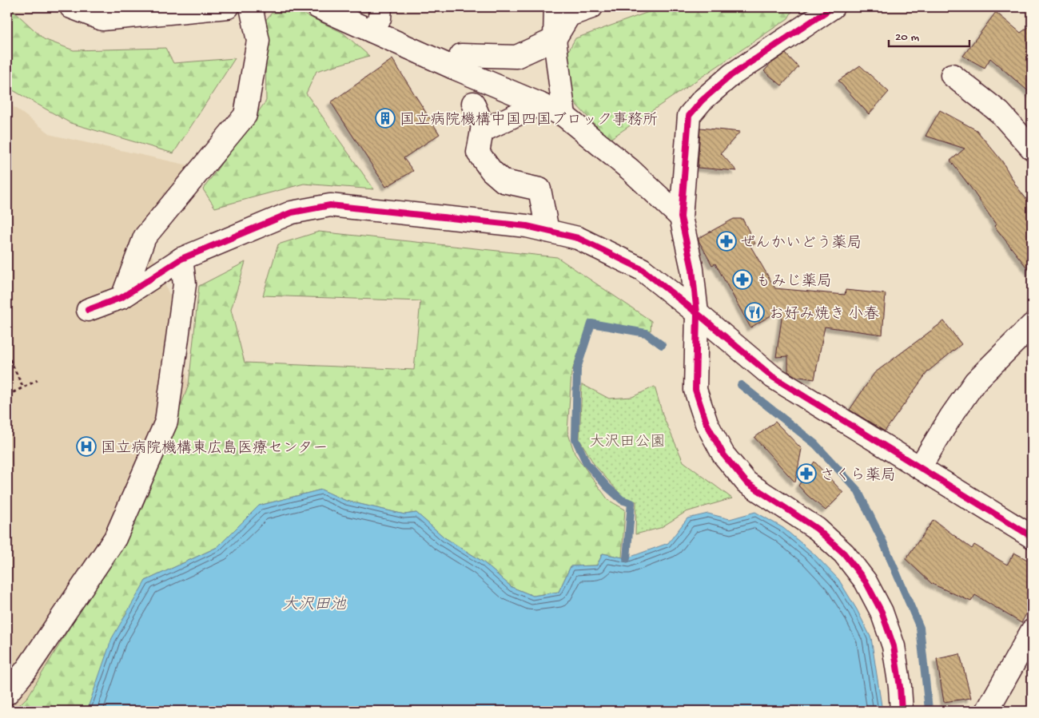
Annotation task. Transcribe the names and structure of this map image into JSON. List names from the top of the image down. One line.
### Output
{"water":["大沢田池"],"parks":["大沢田公園"],"places":{"building":["国立病院機構中国四国ブロック事務所"],"pharmacy":["ぜんかいどう薬局","もみじ薬局","さくら薬局"],"restaurant":["お好み焼き 小春"],"hospital":["国立病院機構東広島医療センター"]},"scale_bar":"20 m"}
